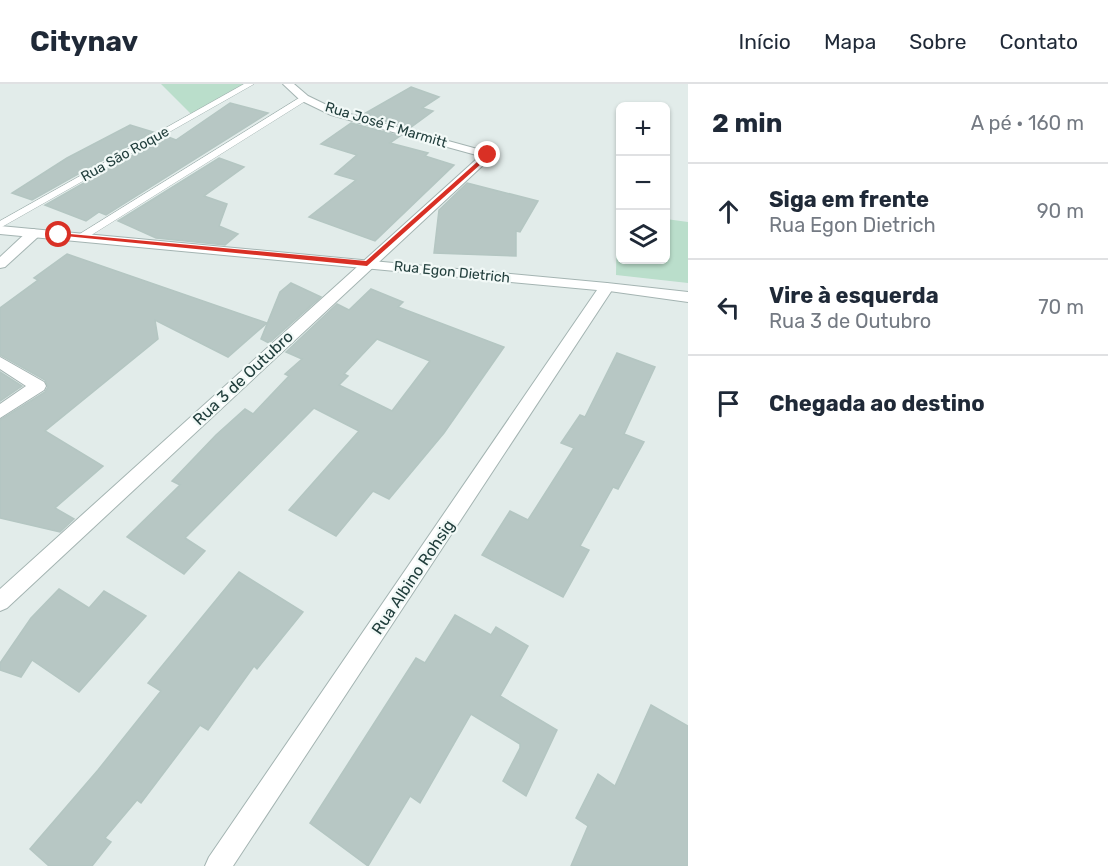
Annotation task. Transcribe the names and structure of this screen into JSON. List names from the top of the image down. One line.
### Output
{"streets":{"street":["Rua José F Marmitt","Rua Egon Dietrich","Rua 3 de Outubro","Rua Albino Rohsig"],"lane":["Rua São Roque"]},"crossings":[["Rua José F Marmitt","Rua 3 de Outubro"],["Rua Egon Dietrich","Rua 3 de Outubro"],["Rua Egon Dietrich","Rua Albino Rohsig"]],"page":{"header":"Citynav","nav":["Início","Mapa","Sobre","Contato"],"heading":["2 min","A pé · 160 m"],"map_buttons":["+","−"],"list":[["Siga em frente","Rua Egon Dietrich","90 m"],["Vire à esquerda","Rua 3 de Outubro","70 m"],"Chegada ao destino"]}}
